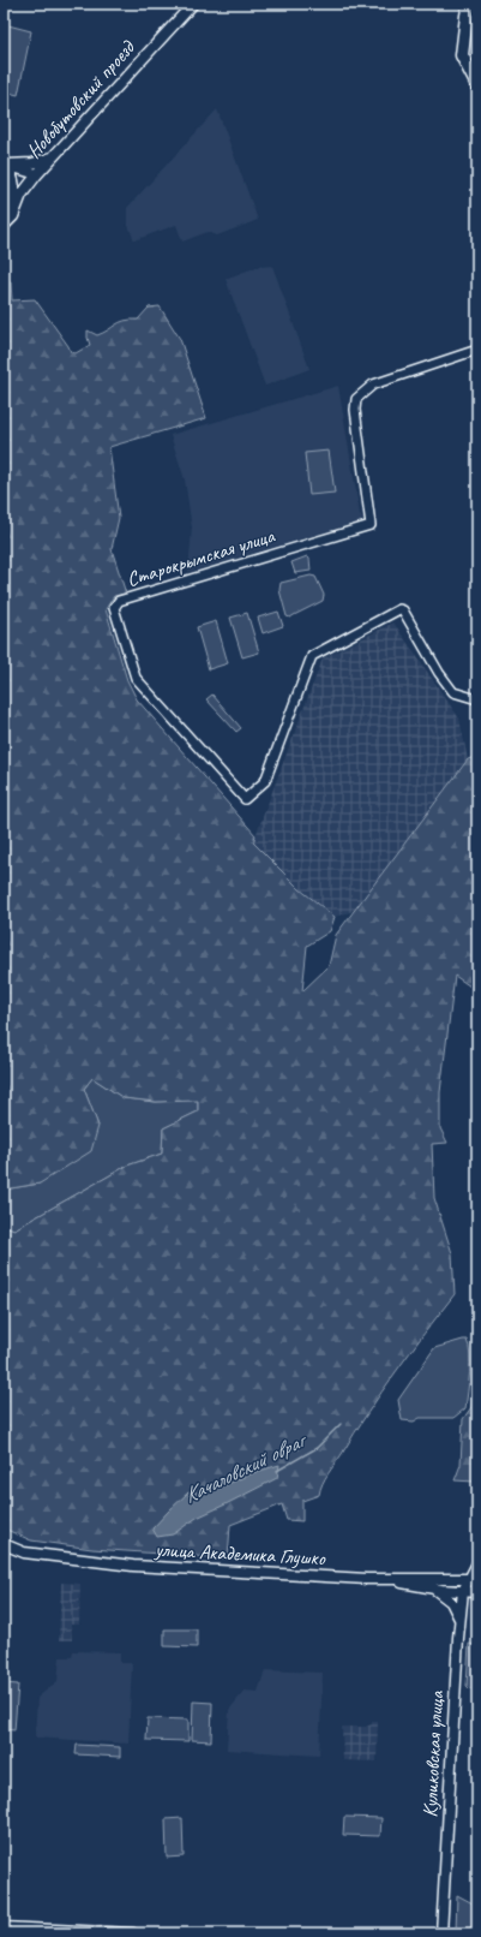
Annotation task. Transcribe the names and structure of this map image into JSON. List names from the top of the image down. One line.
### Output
{"streets":{"street":["Новобутовский проезд","Старокрымская улица","улица Академика Глушко","Куликовская улица"]},"crossings":[["улица Академика Глушко","Куликовская улица"]],"water":["Качаловский овраг"]}
